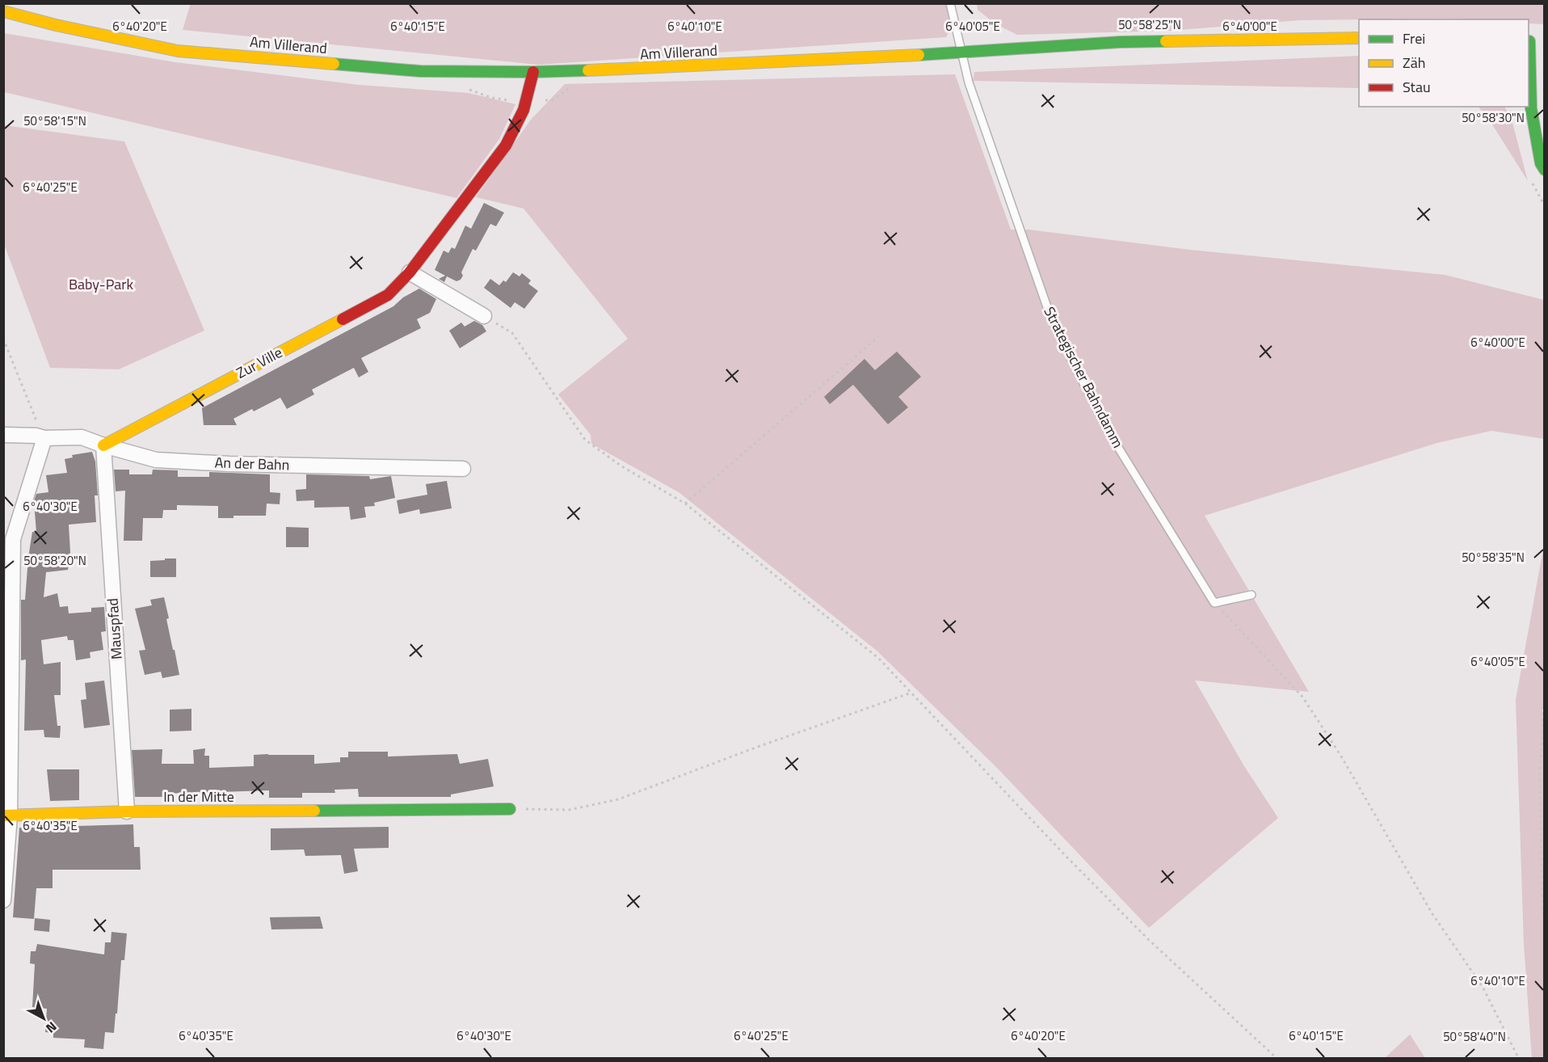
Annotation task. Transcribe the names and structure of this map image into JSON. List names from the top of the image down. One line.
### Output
{"streets":{"main road":["Am Villerand","Zur Ville","In der Mitte"],"street":["An der Bahn","Mauspfad"],"lane":["Strategischer Bahndamm"]},"crossings":[["Am Villerand","Zur Ville"],["Am Villerand","Strategischer Bahndamm"],["Zur Ville","An der Bahn"],["Zur Ville","Mauspfad"],["An der Bahn","Mauspfad"],["Mauspfad","In der Mitte"]],"parks":["Baby-Park"],"legend":["Frei","Zäh","Stau"],"north":"bottom right","coordinates":["50°58'25\"N","6°40'20\"E","6°40'15\"E","6°40'10\"E","6°40'05\"E","6°40'00\"E","50°58'30\"N","50°58'15\"N","6°40'25\"E","6°40'30\"E","50°58'35\"N","50°58'20\"N","6°40'35\"E","50°58'40\"N"]}
